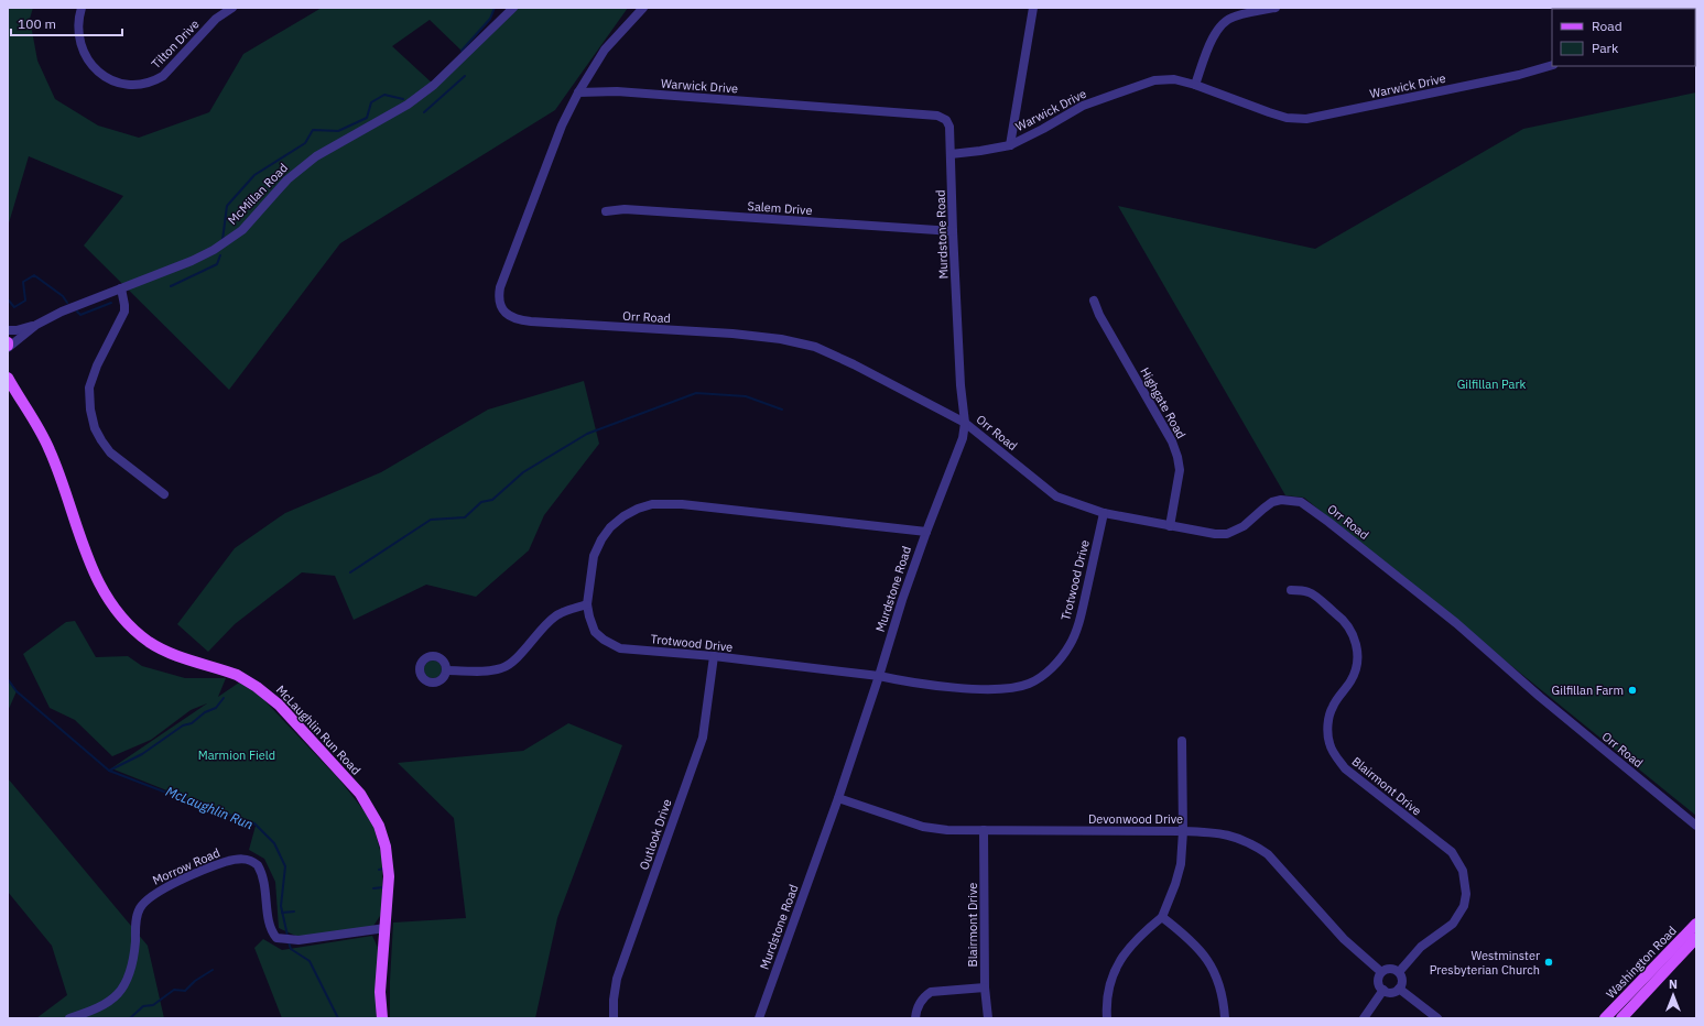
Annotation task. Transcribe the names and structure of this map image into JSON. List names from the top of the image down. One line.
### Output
{"streets":{"main road":["McLaughlin Run Road","Washington Road"],"street":["Tilton Drive","Warwick Drive","McMillan Road","Salem Drive","Murdstone Road","Orr Road","Highgate Road","Trotwood Drive","Blairmont Drive","Devonwood Drive","Outlook Drive","Morrow Road"]},"crossings":[["Warwick Drive","Murdstone Road"],["Warwick Drive","Orr Road"],["Salem Drive","Murdstone Road"],["Murdstone Road","Orr Road"],["Murdstone Road","Trotwood Drive"],["Murdstone Road","Devonwood Drive"],["Orr Road","Highgate Road"],["Orr Road","Trotwood Drive"],["Trotwood Drive","Outlook Drive"],["McLaughlin Run Road","Morrow Road"],["Blairmont Drive","Devonwood Drive"]],"water":["McLaughlin Run"],"parks":["Gilfillan Park","Marmion Field"],"places":["Gilfillan Farm","Westminster Presbyterian Church"],"legend":["Road","Park"],"scale_bar":"100 m","north":"top"}
